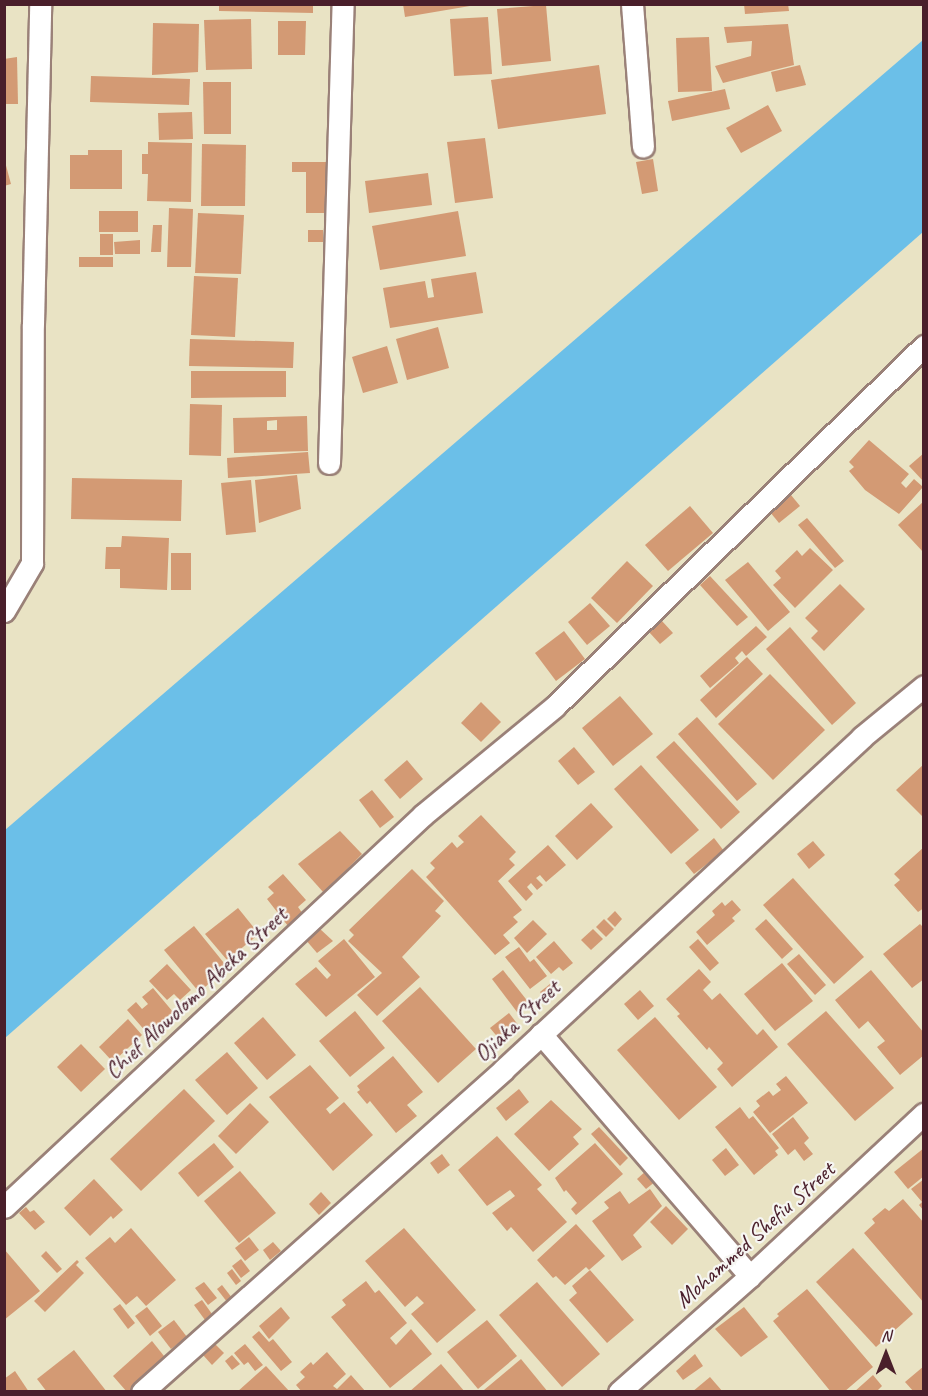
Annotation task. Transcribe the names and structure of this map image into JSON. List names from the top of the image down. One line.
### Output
{"streets":{"street":["Chief Alowolomo Abeka Street","Ojiaka Street","Mohammed Shefiu Street"]},"north":"top"}
